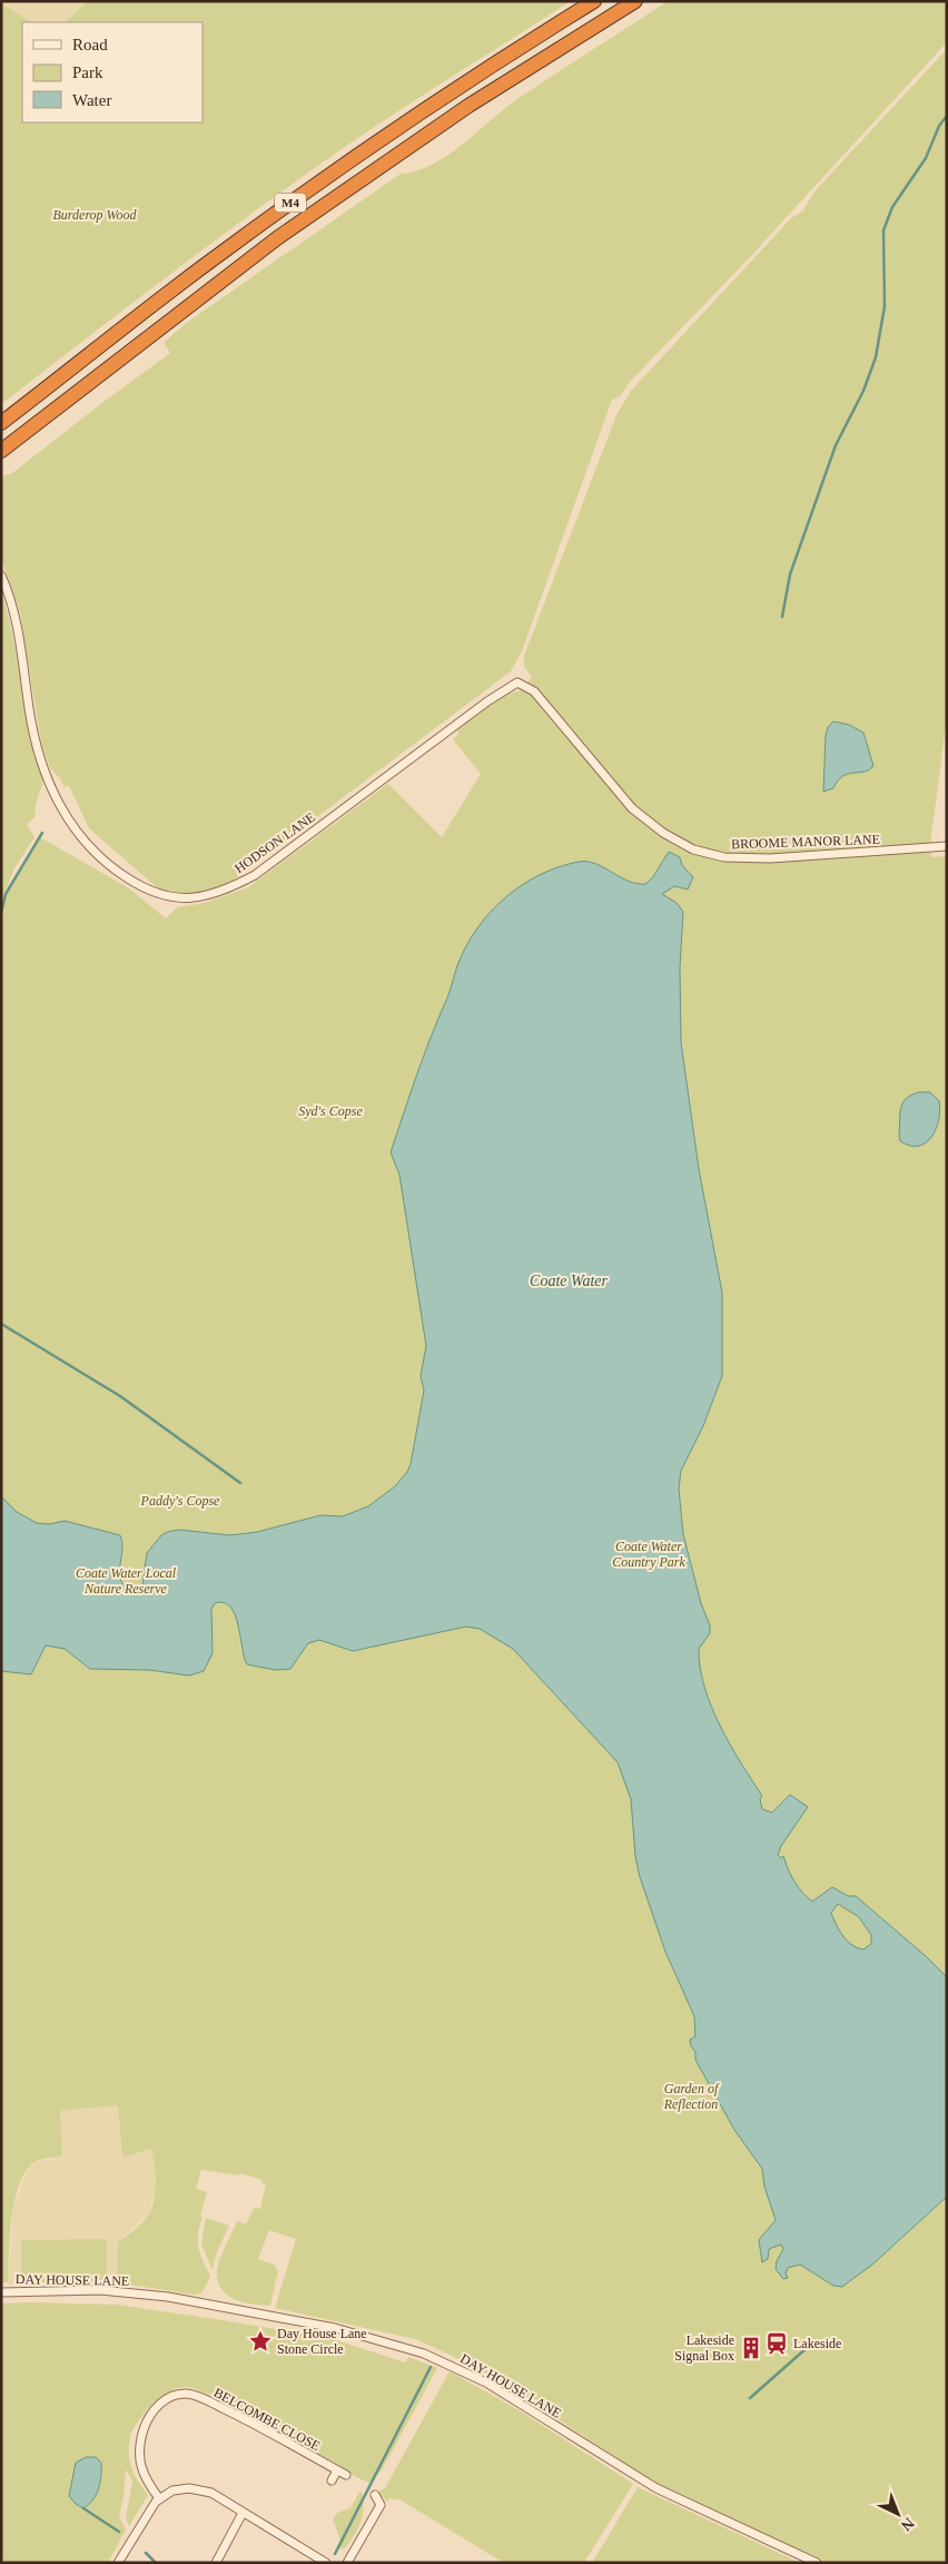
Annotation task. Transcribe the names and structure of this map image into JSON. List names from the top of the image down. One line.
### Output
{"streets":{"highway":["M4"],"street":["BROOME MANOR LANE","HODSON LANE","DAY HOUSE LANE","BELCOMBE CLOSE"]},"crossings":[["BROOME MANOR LANE","HODSON LANE"]],"water":["Coate Water"],"parks":["Burderop Wood","Syd's Copse","Paddy's Copse","Coate Water Country Park","Coate Water Local Nature Reserve","Garden of Reflection"],"places":{"place":["Day House Lane Stone Circle"],"station":["Lakeside"],"building":["Lakeside Signal Box"]},"legend":["Road","Park","Water"],"north":"bottom right"}
